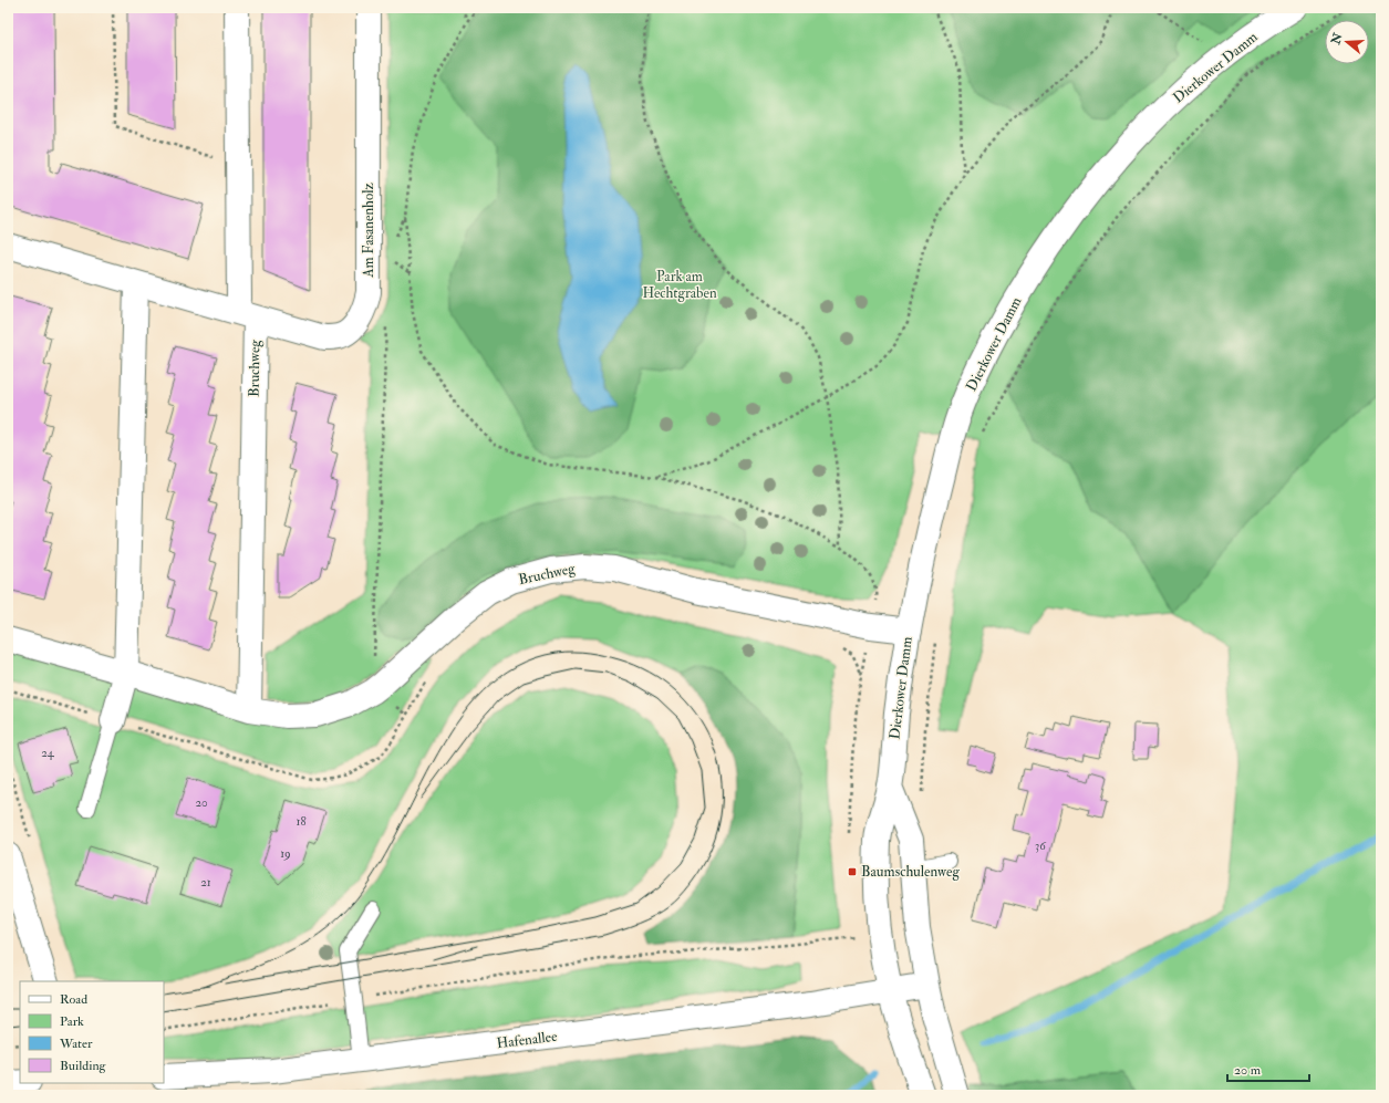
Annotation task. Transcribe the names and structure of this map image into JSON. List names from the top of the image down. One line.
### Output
{"streets":{"street":["Dierkower Damm","Am Fasanenholz","Bruchweg","Hafenallee"]},"crossings":[["Dierkower Damm","Bruchweg"],["Dierkower Damm","Hafenallee"],["Am Fasanenholz","Bruchweg"]],"parks":["Park am Hechtgraben"],"places":{"transit":["Baumschulenweg"]},"house_numbers":["24","20","18","36","19","21"],"legend":["Road","Park","Water","Building"],"scale_bar":"20 m","north":"left"}
